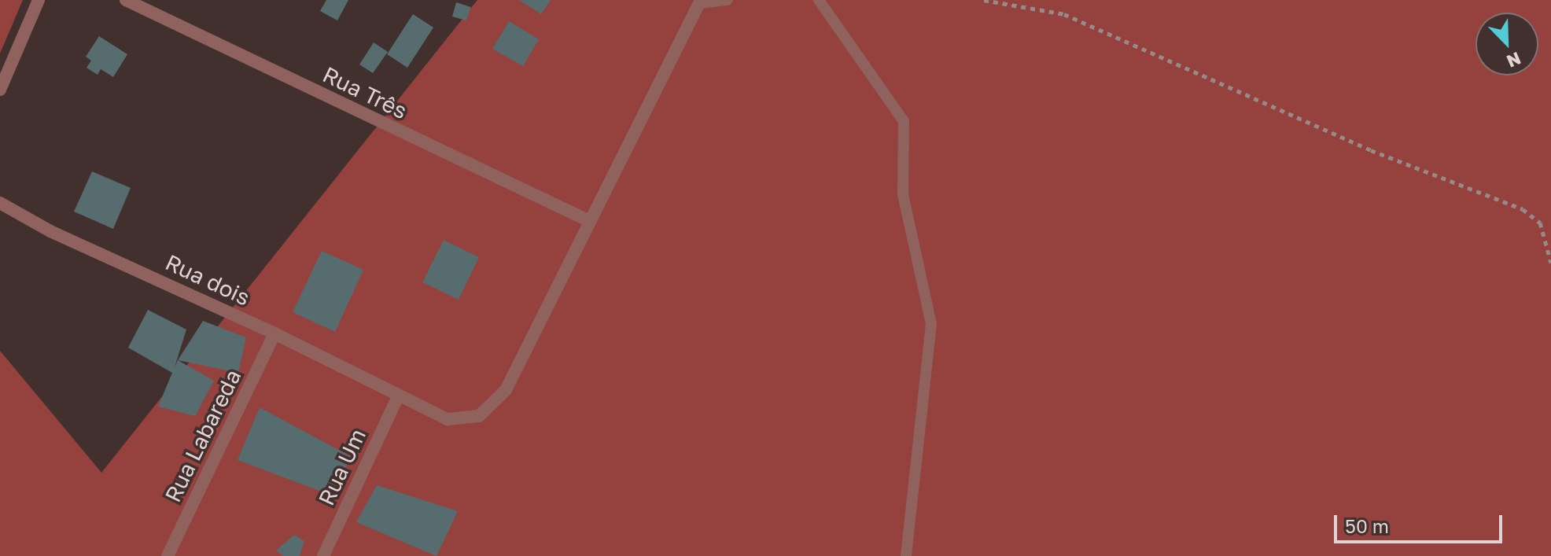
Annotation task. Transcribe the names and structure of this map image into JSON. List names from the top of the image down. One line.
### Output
{"streets":{"street":["Rua Três","Rua dois","Rua Labareda","Rua Um"]},"crossings":[["Rua Três","Rua dois"],["Rua dois","Rua Labareda"],["Rua dois","Rua Um"]],"scale_bar":"50 m","north":"bottom right"}
